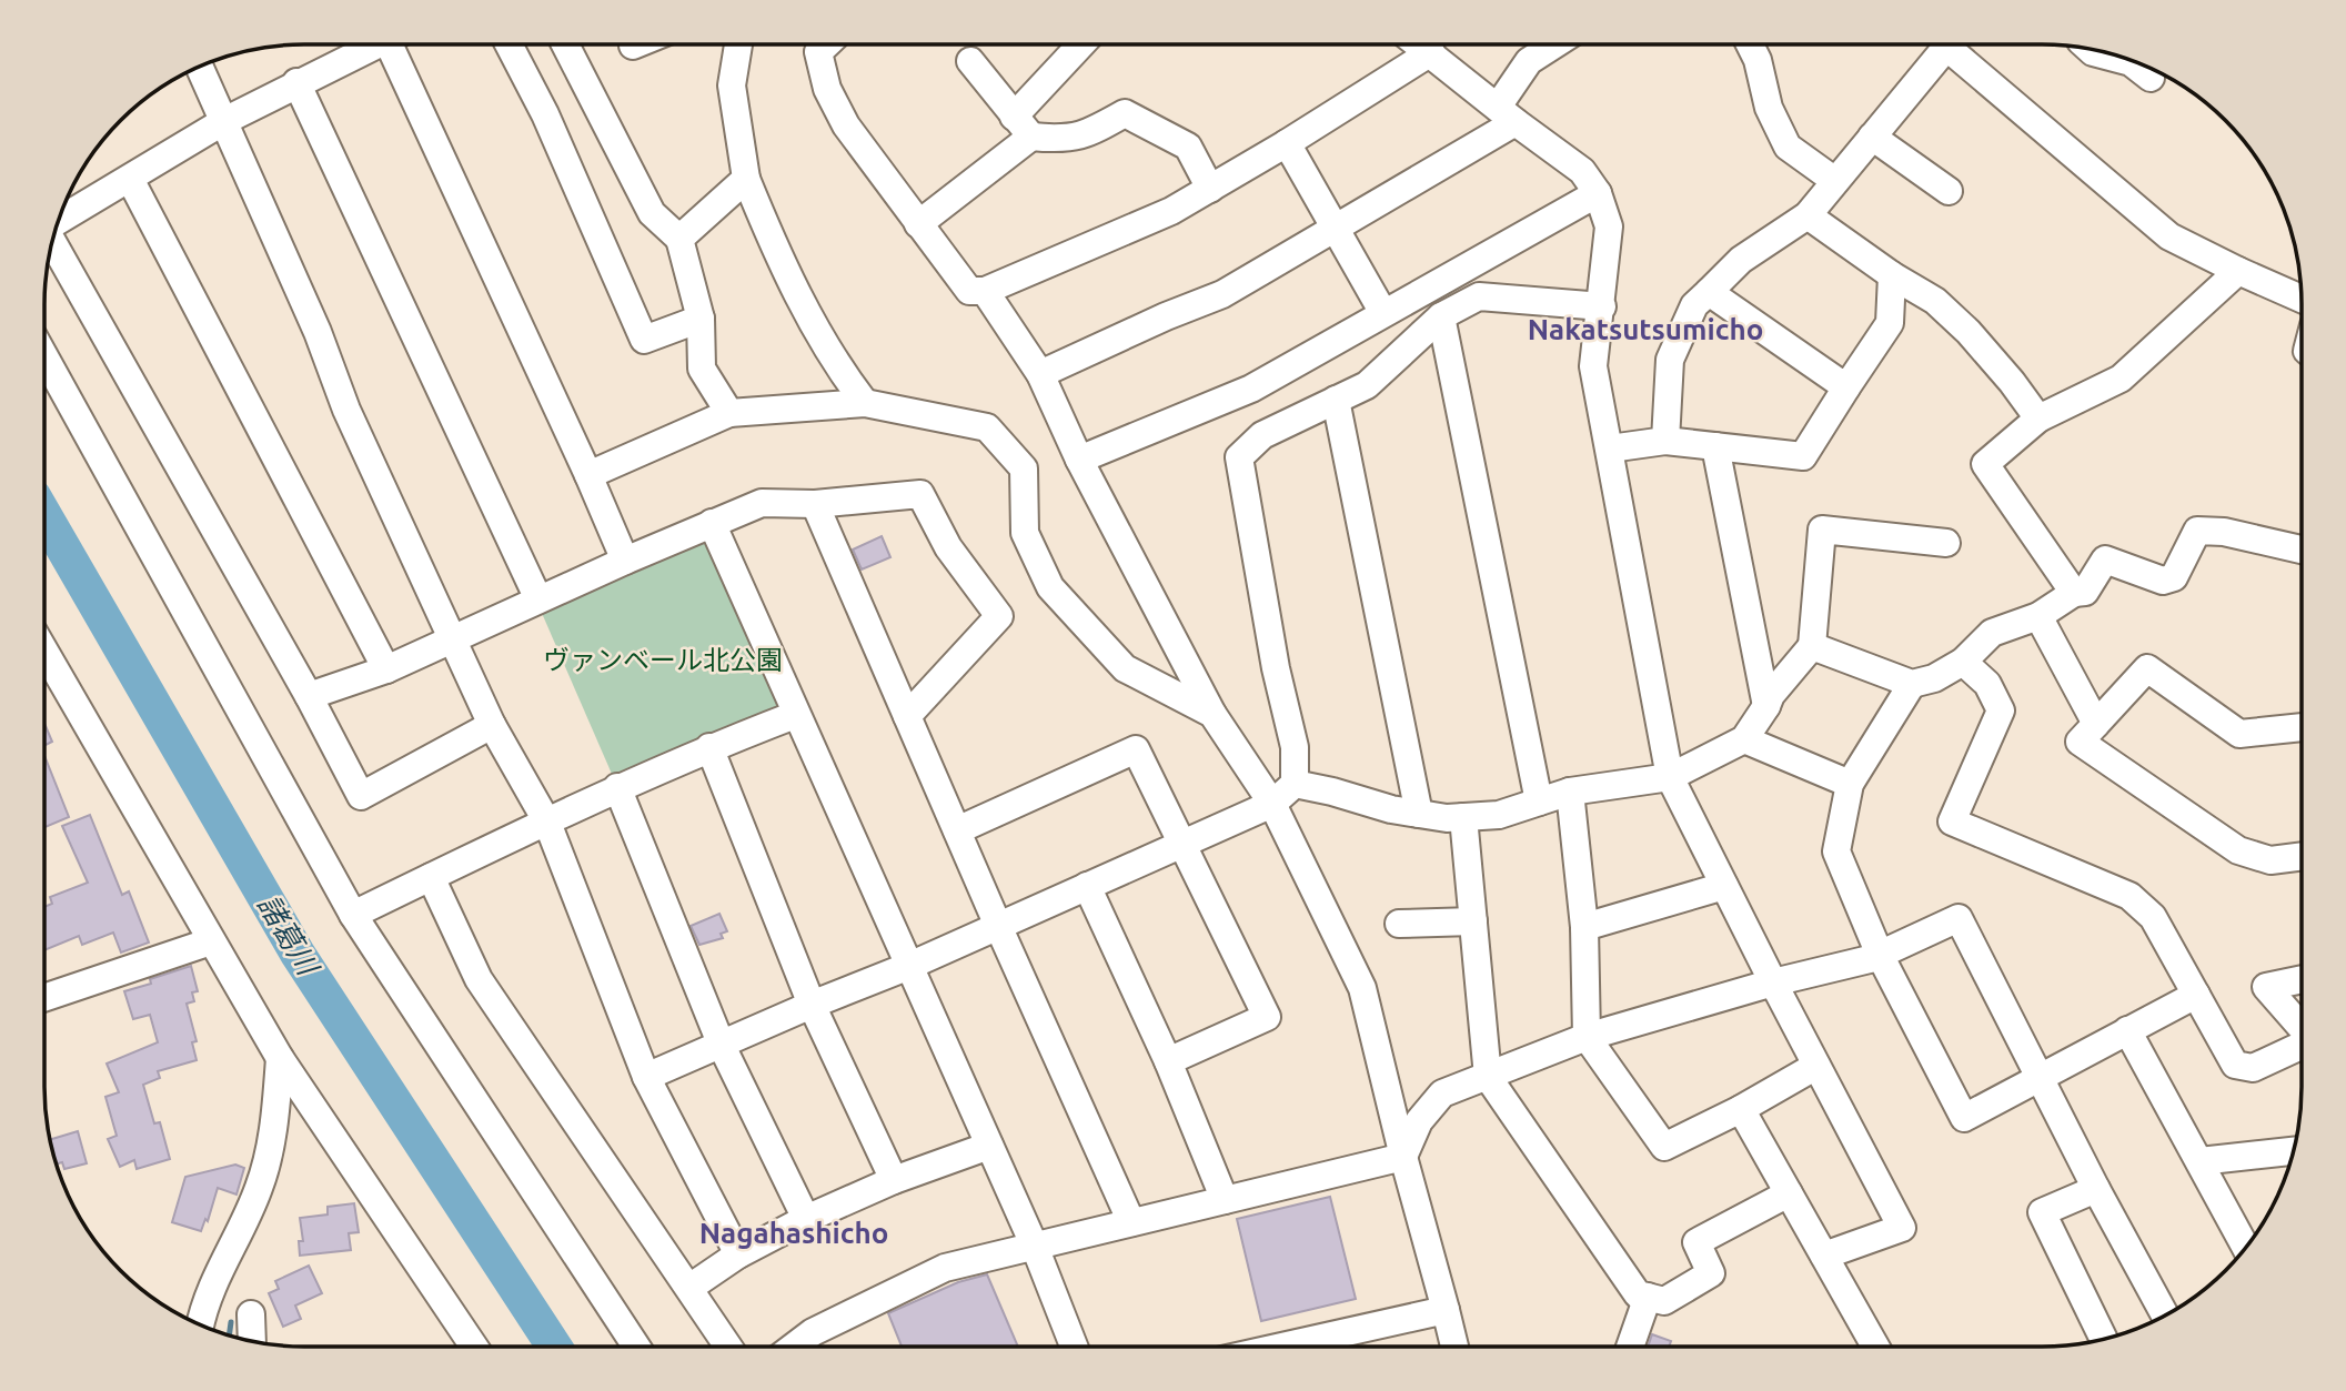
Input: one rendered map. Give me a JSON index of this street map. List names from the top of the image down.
{
  "districts": ["Nakatsutsumicho", "Nagahashicho"],
  "water": ["諸葛川"],
  "parks": ["ヴァンベール北公園"]
}
